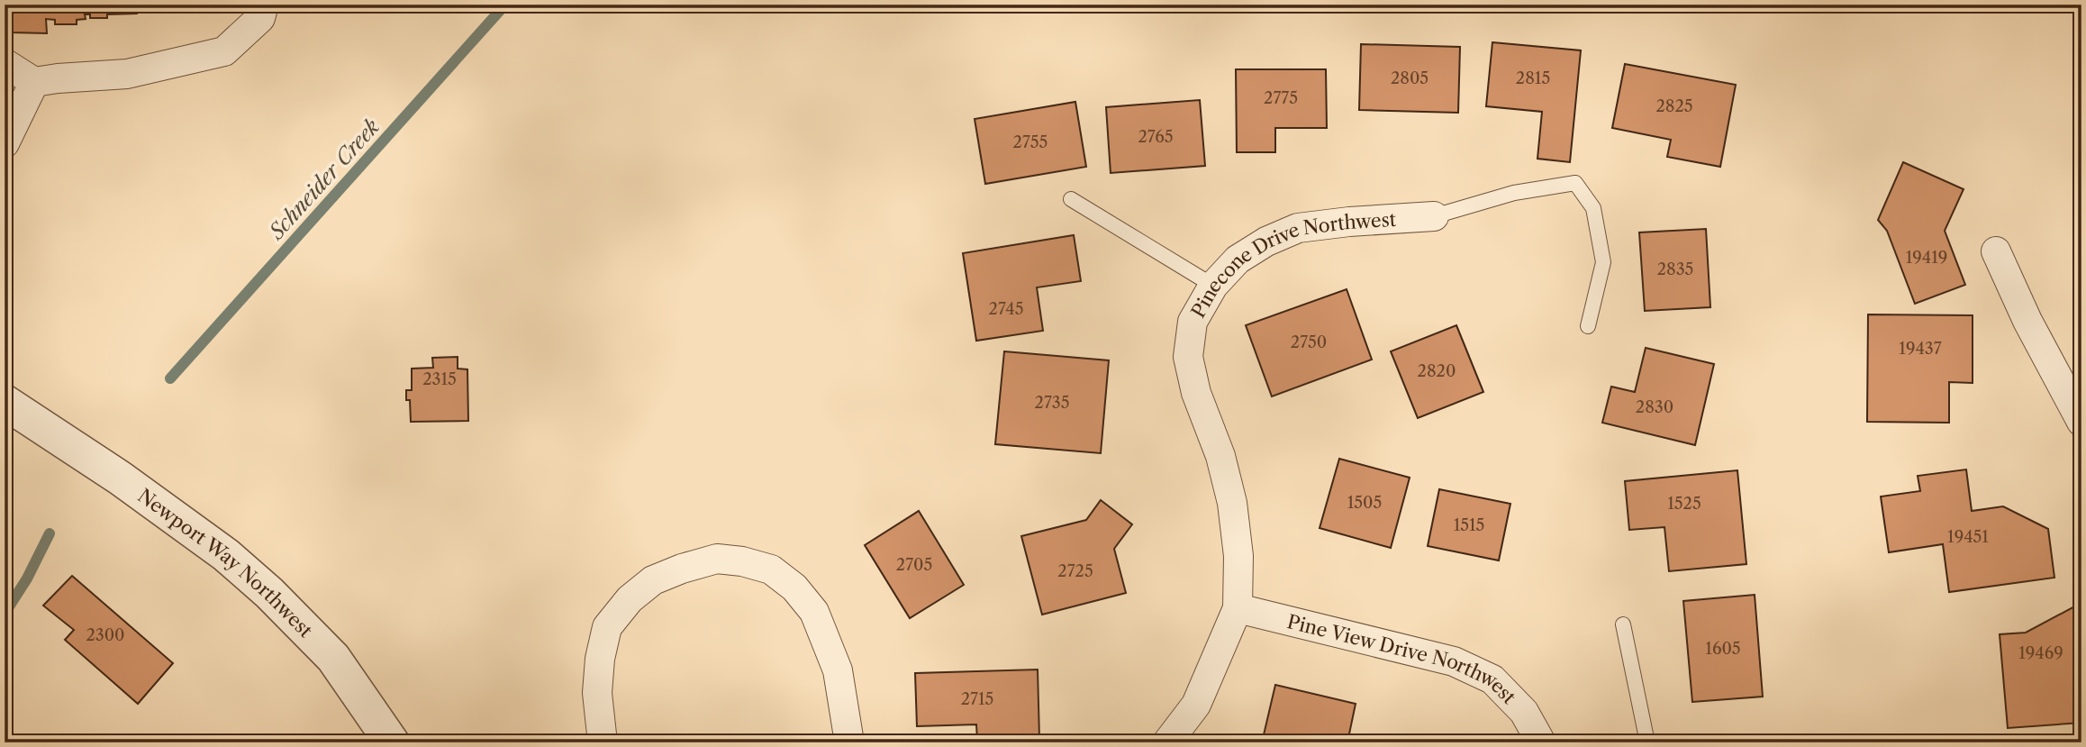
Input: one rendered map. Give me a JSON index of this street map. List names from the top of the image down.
{
  "streets": {
    "street": ["Pinecone Drive Northwest", "Newport Way Northwest", "Pine View Drive Northwest"]
  },
  "crossings": [
    ["Pinecone Drive Northwest", "Pine View Drive Northwest"]
  ],
  "water": ["Schneider Creek"],
  "house_numbers": [
    "2805",
    "2815",
    "2775",
    "2825",
    "2765",
    "2755",
    "19419",
    "2835",
    "2745",
    "2750",
    "19437",
    "2820",
    "2315",
    "2735",
    "2830",
    "1505",
    "1525",
    "1515",
    "19451",
    "2705",
    "2725",
    "2300",
    "1605",
    "19469",
    "2715"
  ]
}
